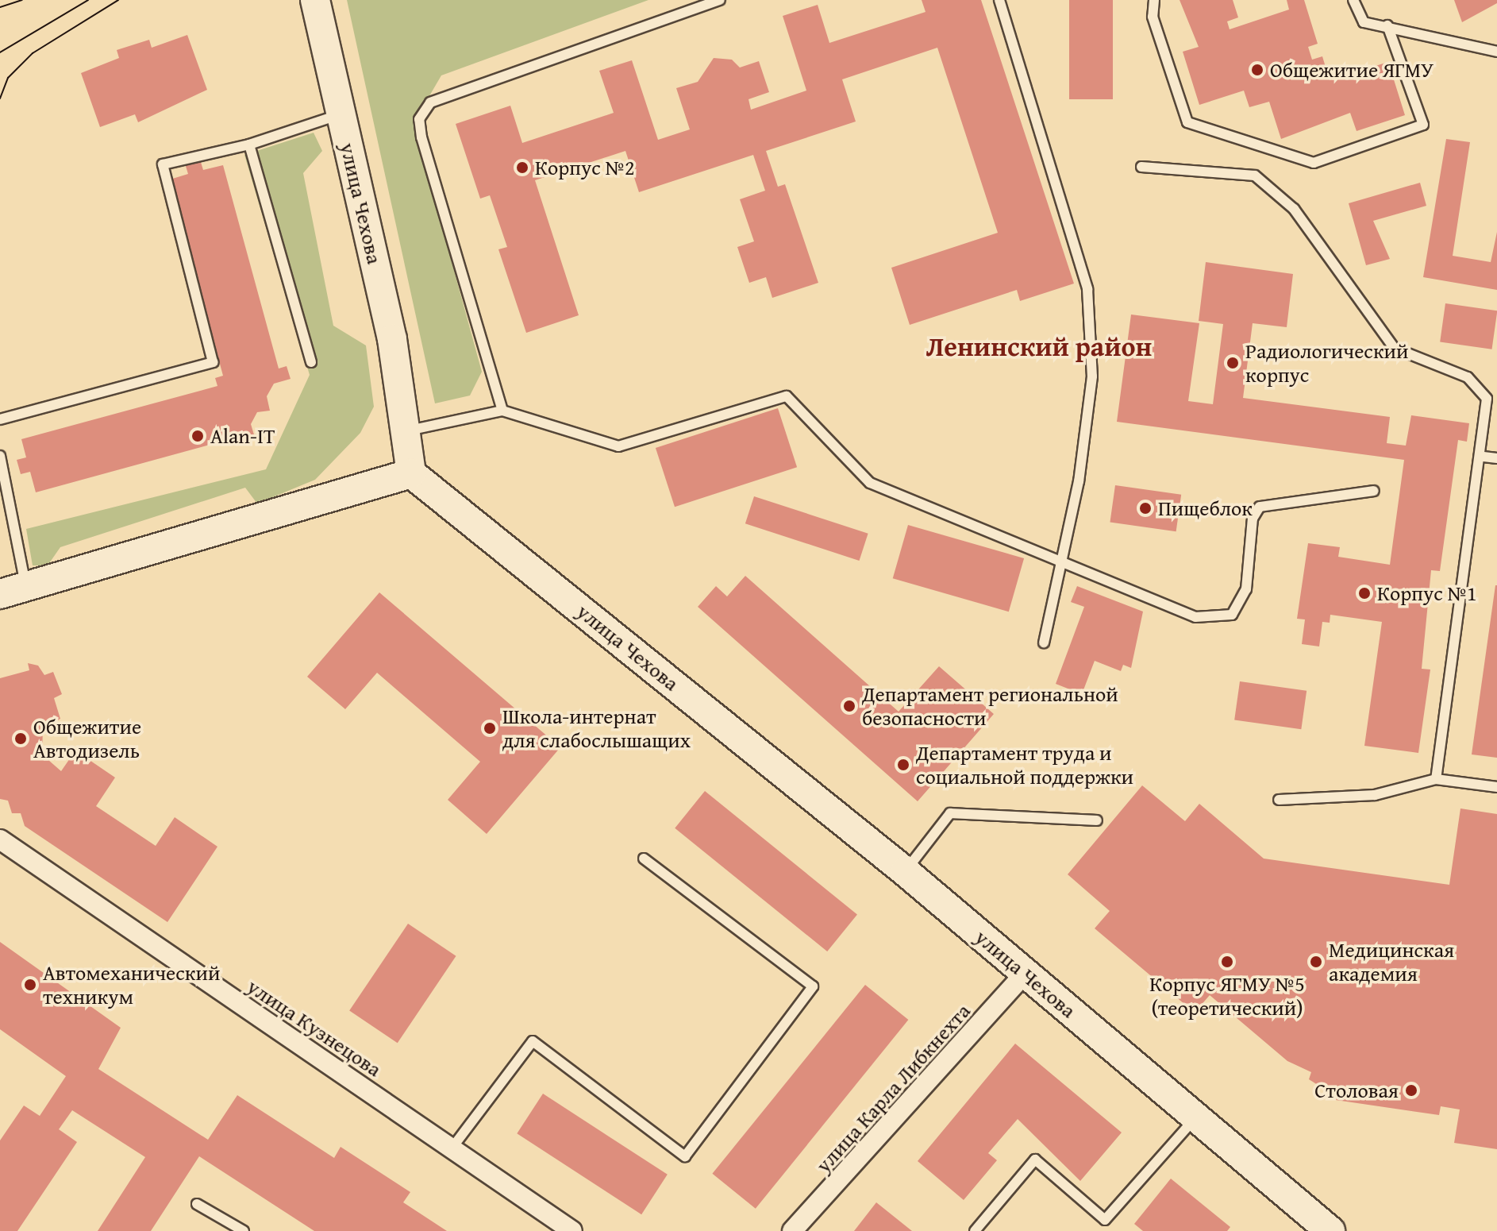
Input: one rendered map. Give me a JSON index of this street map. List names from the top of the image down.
{
  "streets": {
    "street": ["улица Чехова", "улица Кузнецова", "улица Карла Либкнехта"]
  },
  "crossings": [
    ["улица Чехова", "улица Карла Либкнехта"]
  ],
  "districts": ["Ленинский район"],
  "places": [
    "Общежитие ЯГМУ",
    "Корпус №2",
    "Радиологический корпус",
    "Alan-IT",
    "Пищеблок",
    "Корпус №1",
    "Департамент региональной безопасности",
    "Школа-интернат для слабослышащих",
    "Общежитие Автодизель",
    "Департамент труда и социальной поддержки",
    "Корпус ЯГМУ №5 (теоретический)",
    "Медицинская академия",
    "Автомеханический техникум",
    "Столовая"
  ]
}
